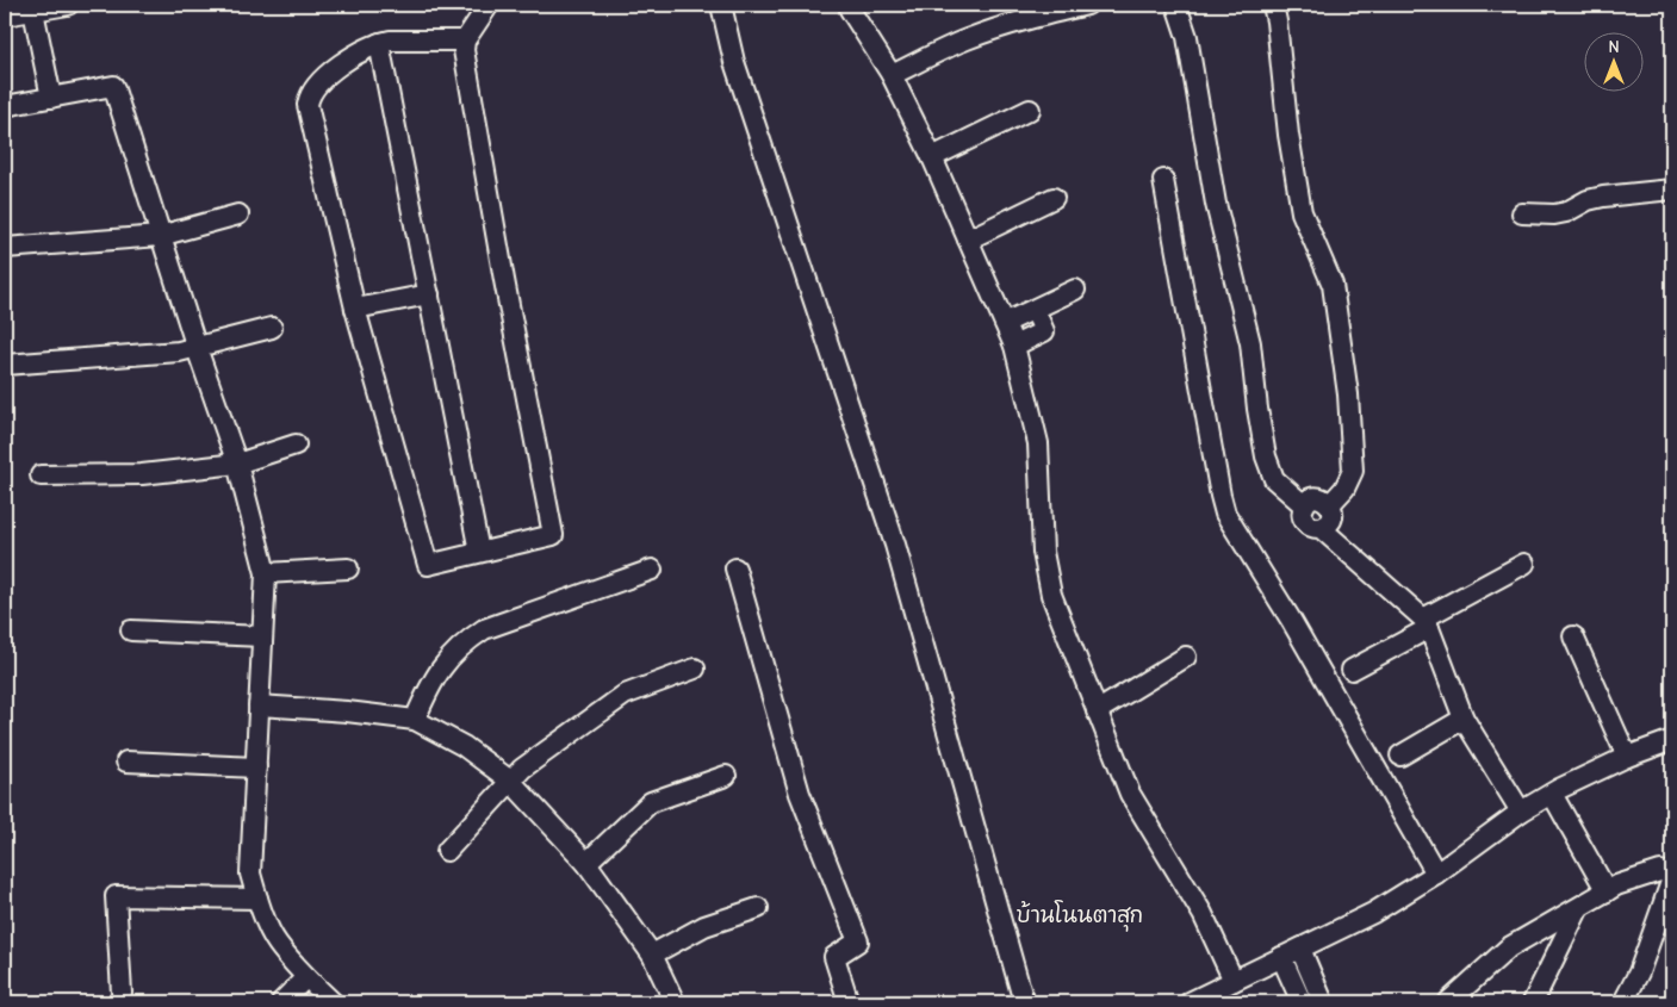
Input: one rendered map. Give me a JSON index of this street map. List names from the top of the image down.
{
  "districts": ["บ้านโนนตาสุก"],
  "north": "top"
}
